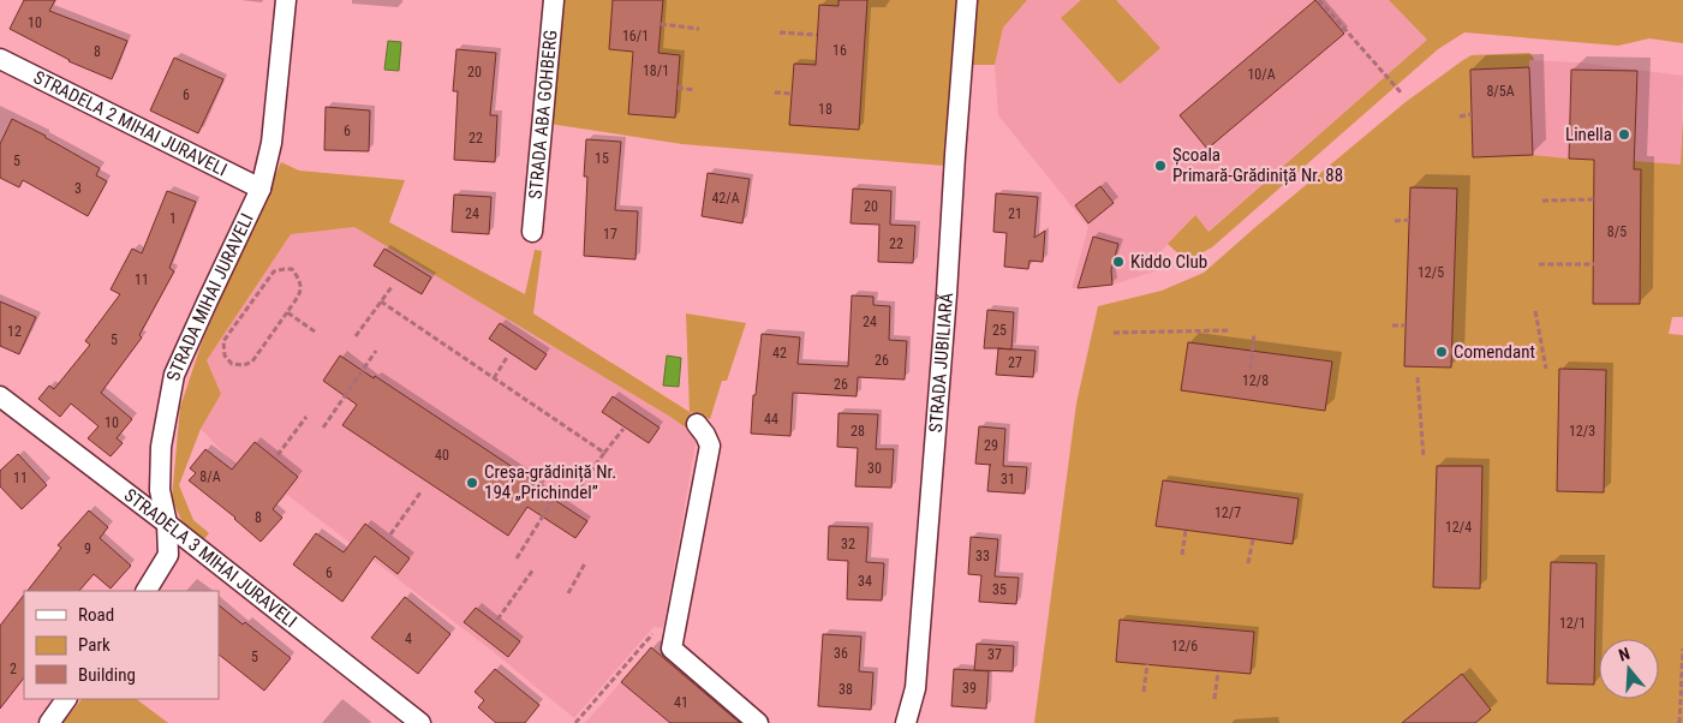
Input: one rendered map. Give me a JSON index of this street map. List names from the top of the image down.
{
  "streets": {
    "street": [
      "STRADA ABA GOHBERG",
      "STRADELA 2 MIHAI JURAVELI",
      "STRADA MIHAI JURAVELI",
      "STRADA JUBILIARĂ",
      "STRADELA 3 MIHAI JURAVELI"
    ]
  },
  "crossings": [
    ["STRADELA 2 MIHAI JURAVELI", "STRADA MIHAI JURAVELI"],
    ["STRADA MIHAI JURAVELI", "STRADELA 3 MIHAI JURAVELI"]
  ],
  "places": [
    "Linella",
    "Școala Primară-Grădiniță Nr. 88",
    "Kiddo Club",
    "Comendant",
    "Creșa-grădiniță Nr. 194 „Prichindel”"
  ],
  "house_numbers": [
    "10",
    "16/1",
    "16",
    "8",
    "18/1",
    "20",
    "10/A",
    "8/5A",
    "6",
    "18",
    "6",
    "22",
    "15",
    "5",
    "3",
    "42/A",
    "20",
    "24",
    "21",
    "1",
    "8/5",
    "17",
    "22",
    "12/5",
    "11",
    "24",
    "25",
    "12",
    "5",
    "42",
    "26",
    "27",
    "12/8",
    "26",
    "44",
    "10",
    "28",
    "12/3",
    "29",
    "40",
    "30",
    "8/A",
    "11",
    "31",
    "12/7",
    "8",
    "12/4",
    "32",
    "9",
    "33",
    "6",
    "34",
    "35",
    "12/1",
    "4",
    "12/6",
    "36",
    "37",
    "5",
    "2",
    "39",
    "38",
    "41"
  ],
  "legend": ["Road", "Park", "Building"],
  "north": "top"
}
